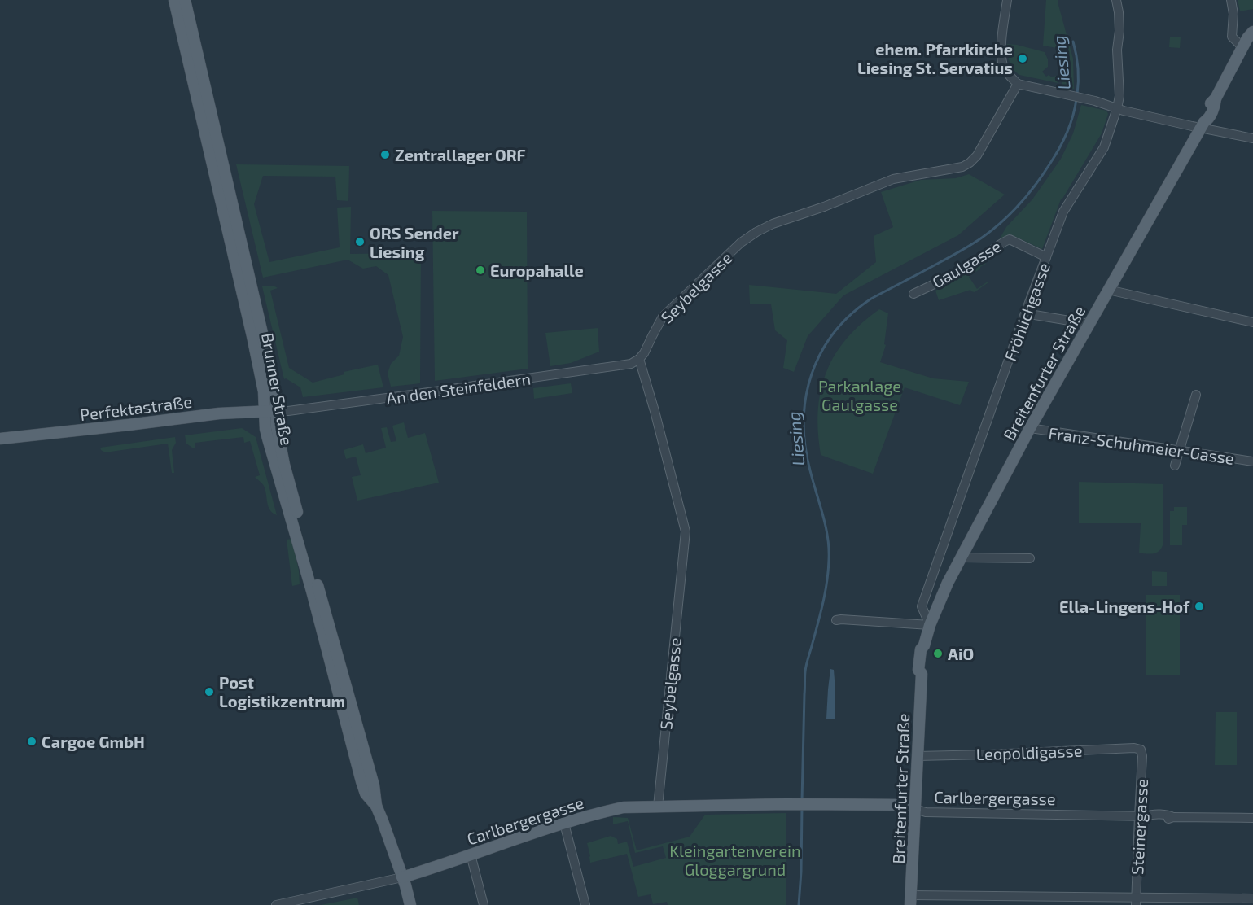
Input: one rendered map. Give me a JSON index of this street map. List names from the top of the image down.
{
  "streets": {
    "main road": [
      "Breitenfurter Straße",
      "Brunner Straße",
      "Perfektastraße",
      "Carlbergergasse"
    ],
    "street": [
      "Gaulgasse",
      "Seybelgasse",
      "Fröhlichgasse",
      "An den Steinfeldern",
      "Franz-Schuhmeier-Gasse",
      "Leopoldigasse",
      "Steinergasse"
    ]
  },
  "crossings": [
    ["Gaulgasse", "Fröhlichgasse"],
    ["Seybelgasse", "An den Steinfeldern"],
    ["Seybelgasse", "Carlbergergasse"],
    ["Fröhlichgasse", "Breitenfurter Straße"],
    ["Breitenfurter Straße", "Franz-Schuhmeier-Gasse"],
    ["Breitenfurter Straße", "Leopoldigasse"],
    ["Breitenfurter Straße", "Carlbergergasse"],
    ["An den Steinfeldern", "Brunner Straße"],
    ["An den Steinfeldern", "Perfektastraße"],
    ["Brunner Straße", "Perfektastraße"],
    ["Brunner Straße", "Carlbergergasse"],
    ["Leopoldigasse", "Steinergasse"],
    ["Carlbergergasse", "Steinergasse"]
  ],
  "water": ["Liesing"],
  "parks": ["Parkanlage Gaulgasse", "Kleingartenverein Gloggargrund"],
  "places": [
    "ehem. Pfarrkirche Liesing St. Servatius",
    "Zentrallager ORF",
    "ORS Sender Liesing",
    "Europahalle",
    "Ella-Lingens-Hof",
    "AiO",
    "Post Logistikzentrum",
    "Cargoe GmbH"
  ]
}
